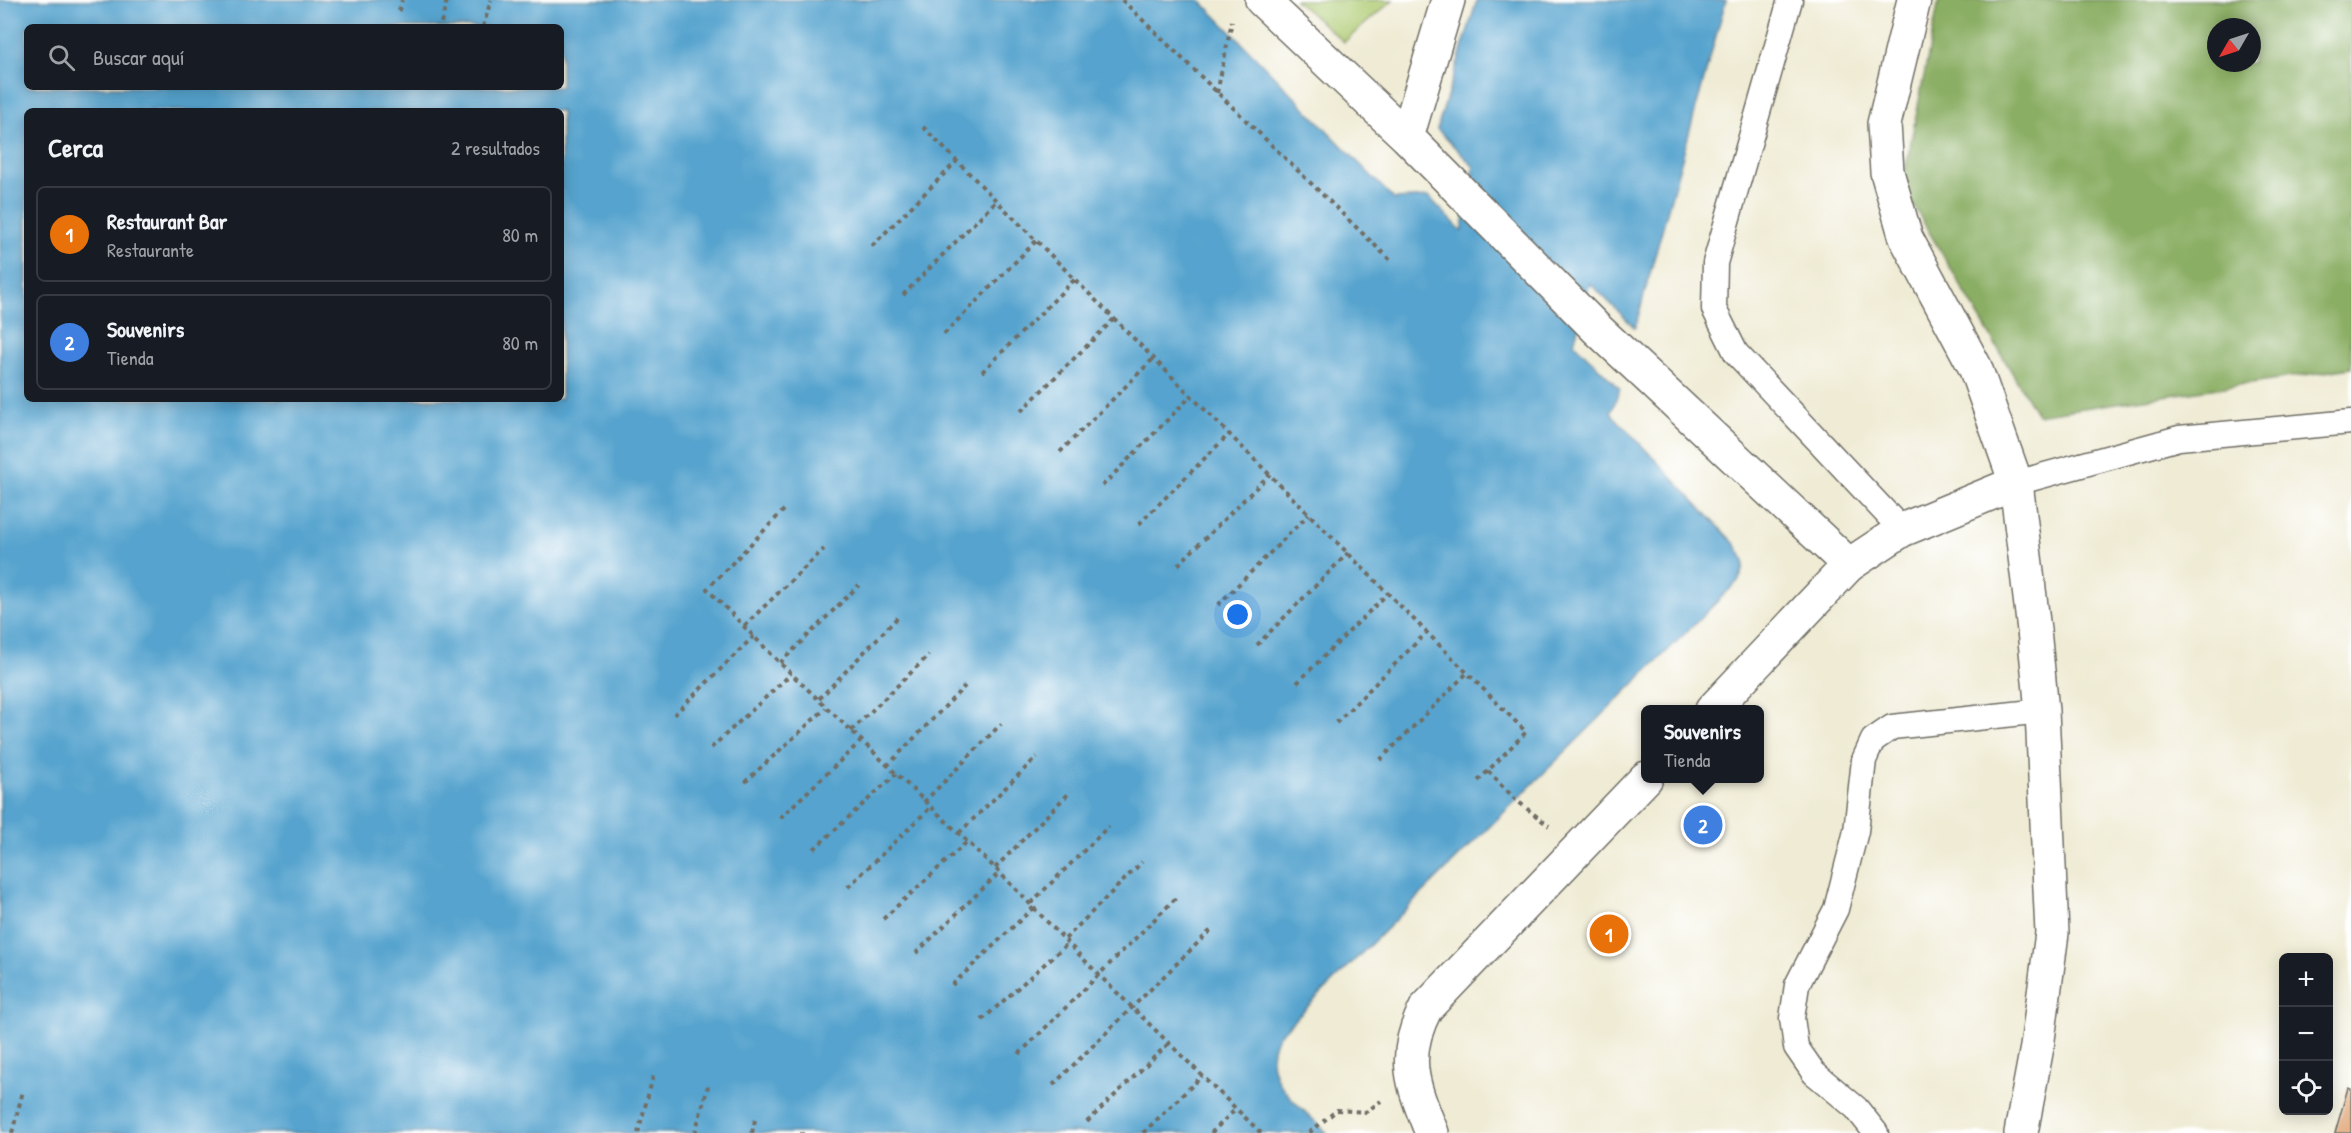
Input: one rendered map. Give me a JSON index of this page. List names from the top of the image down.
{
  "north": "bottom left",
  "page": {
    "search": "Buscar aquí",
    "heading": ["Cerca", "2 resultados"],
    "list": [
      {
        "mark": "1",
        "name": "Restaurant Bar",
        "note": "Restaurante",
        "value": "80 m"
      },
      {
        "mark": "2",
        "name": "Souvenirs",
        "note": "Tienda",
        "value": "80 m"
      }
    ],
    "popup": ["Souvenirs", "Tienda"],
    "pins": ["2", "1"],
    "map_buttons": ["+", "−"]
  }
}
